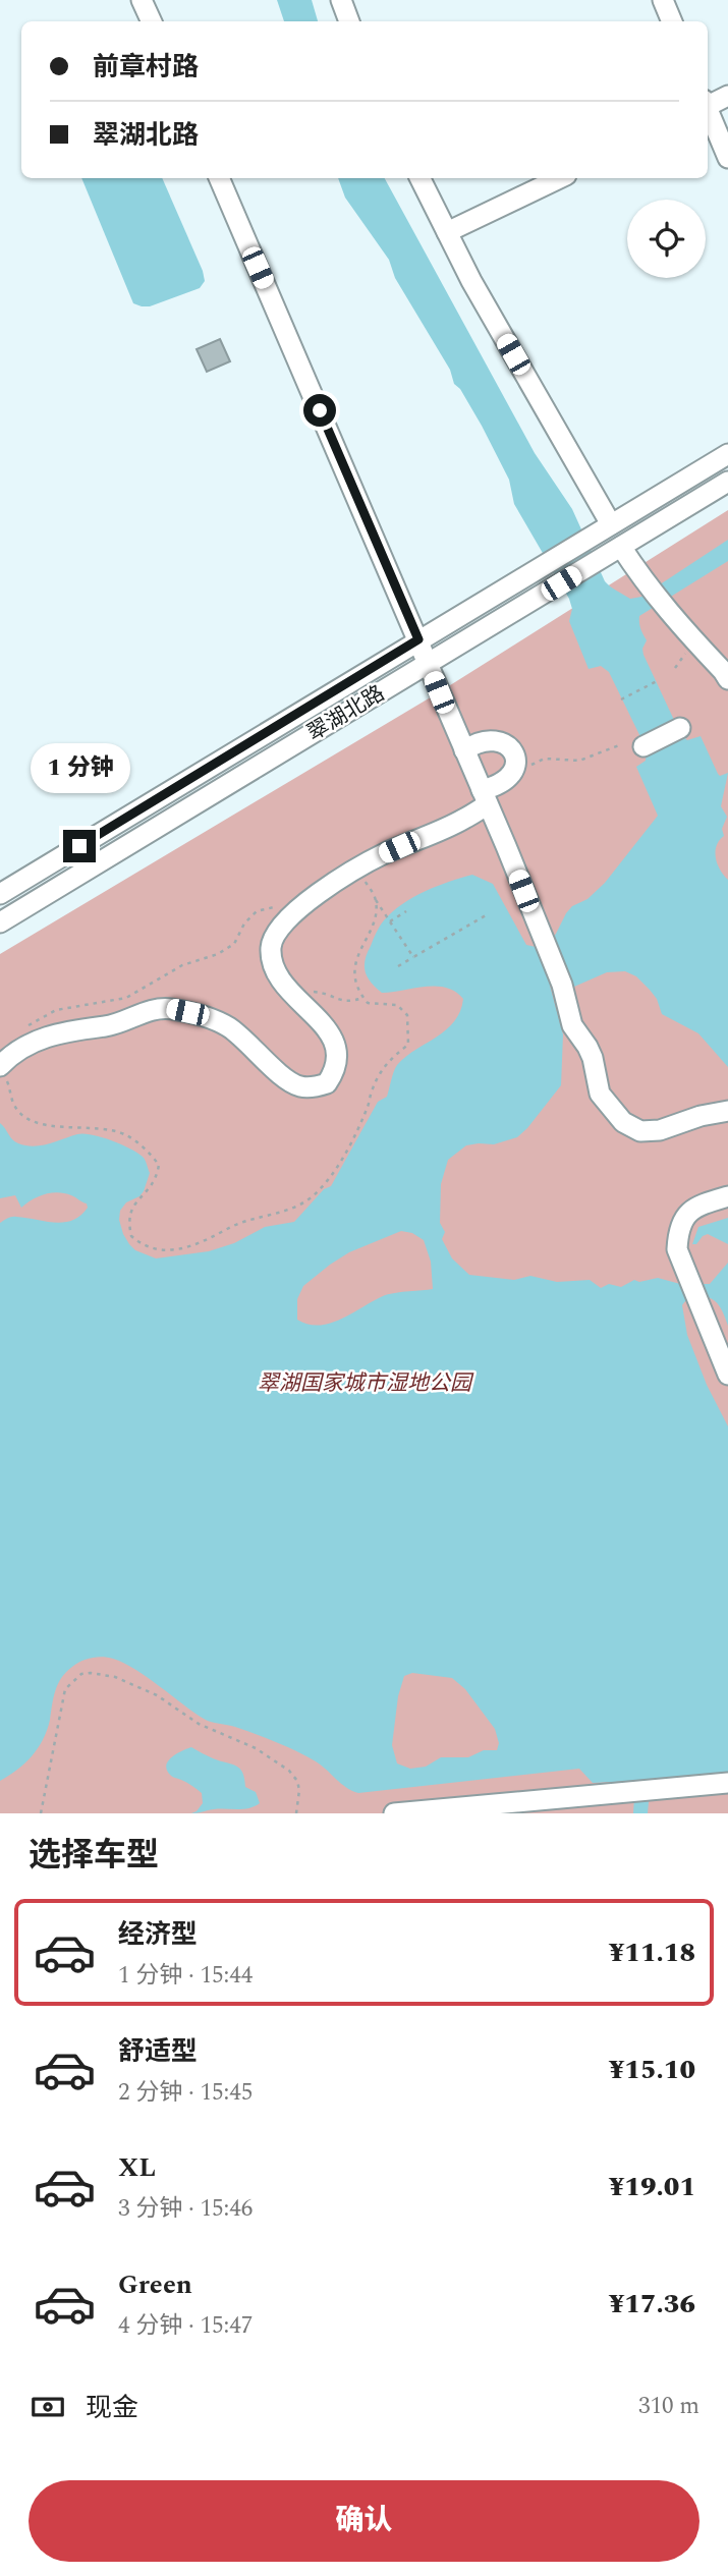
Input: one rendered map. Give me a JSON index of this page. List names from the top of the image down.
{
  "streets": {
    "street": ["翠湖北路"]
  },
  "parks": ["翠湖国家城市湿地公园"],
  "page": {
    "banner": ["前章村路", "翠湖北路"],
    "bubble": "1 分钟",
    "heading": "选择车型",
    "list": [
      {
        "name": "经济型",
        "note": "1 分钟 · 15:44",
        "value": "¥11.18"
      },
      {
        "name": "舒适型",
        "note": "2 分钟 · 15:45",
        "value": "¥15.10"
      },
      {
        "name": "XL",
        "note": "3 分钟 · 15:46",
        "value": "¥19.01"
      },
      {
        "name": "Green",
        "note": "4 分钟 · 15:47",
        "value": "¥17.36"
      }
    ],
    "pay": ["现金", "310 m"],
    "buttons": "确认"
  }
}
